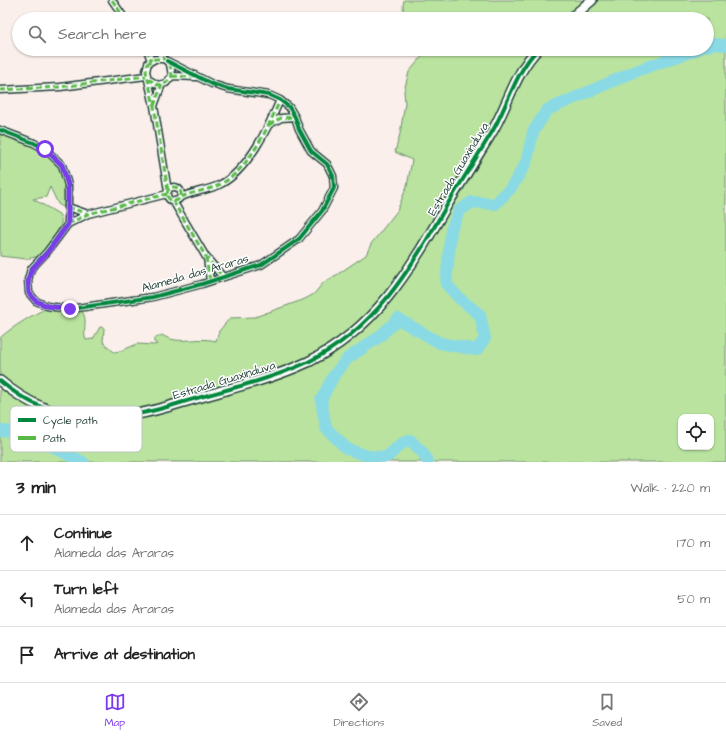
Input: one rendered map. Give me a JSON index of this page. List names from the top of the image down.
{
  "streets": {
    "street": ["Estrada Guaxinduva", "Alameda das Araras"]
  },
  "legend": ["Cycle path", "Path"],
  "page": {
    "search": "Search here",
    "heading": ["3 min", "Walk · 220 m"],
    "list": [
      ["Continue", "Alameda das Araras", "170 m"],
      ["Turn left", "Alameda das Araras", "50 m"],
      "Arrive at destination"
    ],
    "nav": ["Map", "Directions", "Saved"]
  }
}
